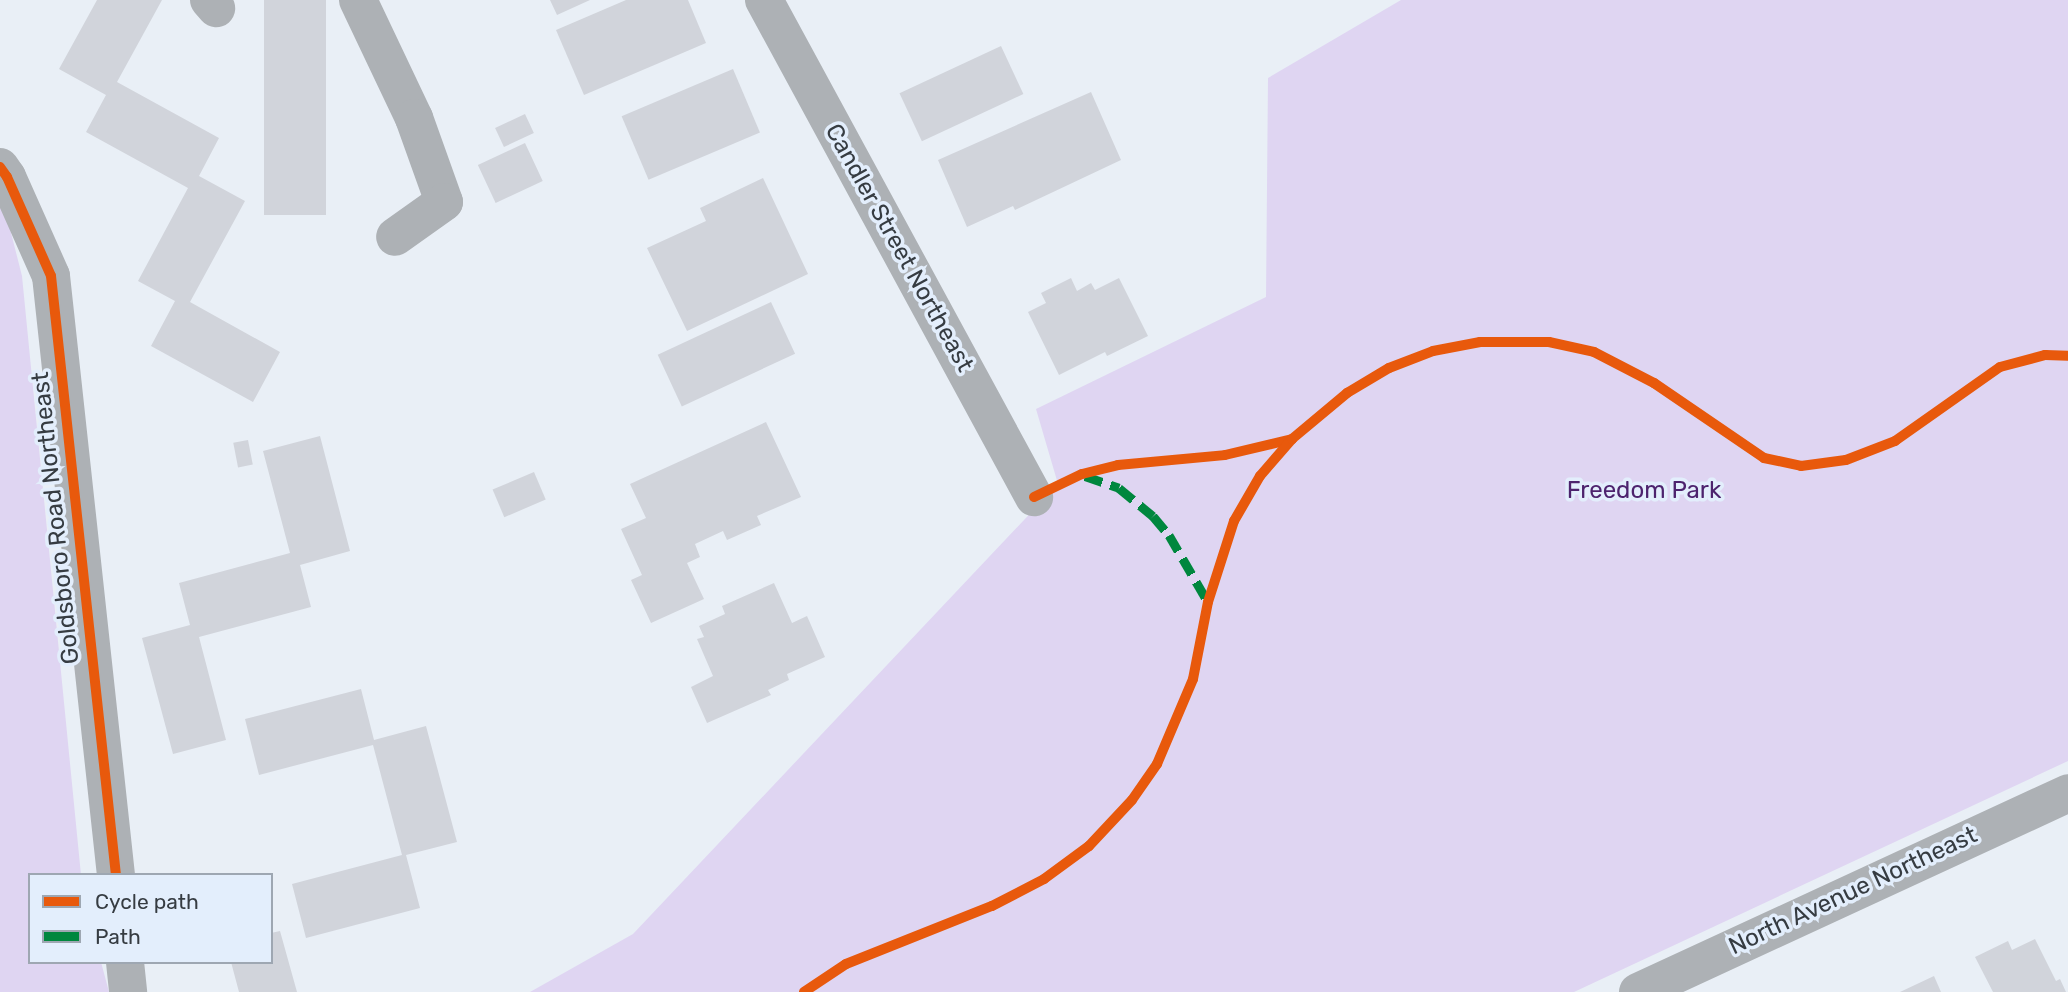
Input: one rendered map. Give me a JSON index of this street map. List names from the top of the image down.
{
  "streets": {
    "street": ["Candler Street Northeast", "Goldsboro Road Northeast", "North Avenue Northeast"]
  },
  "parks": ["Freedom Park"],
  "legend": ["Cycle path", "Path"]
}
